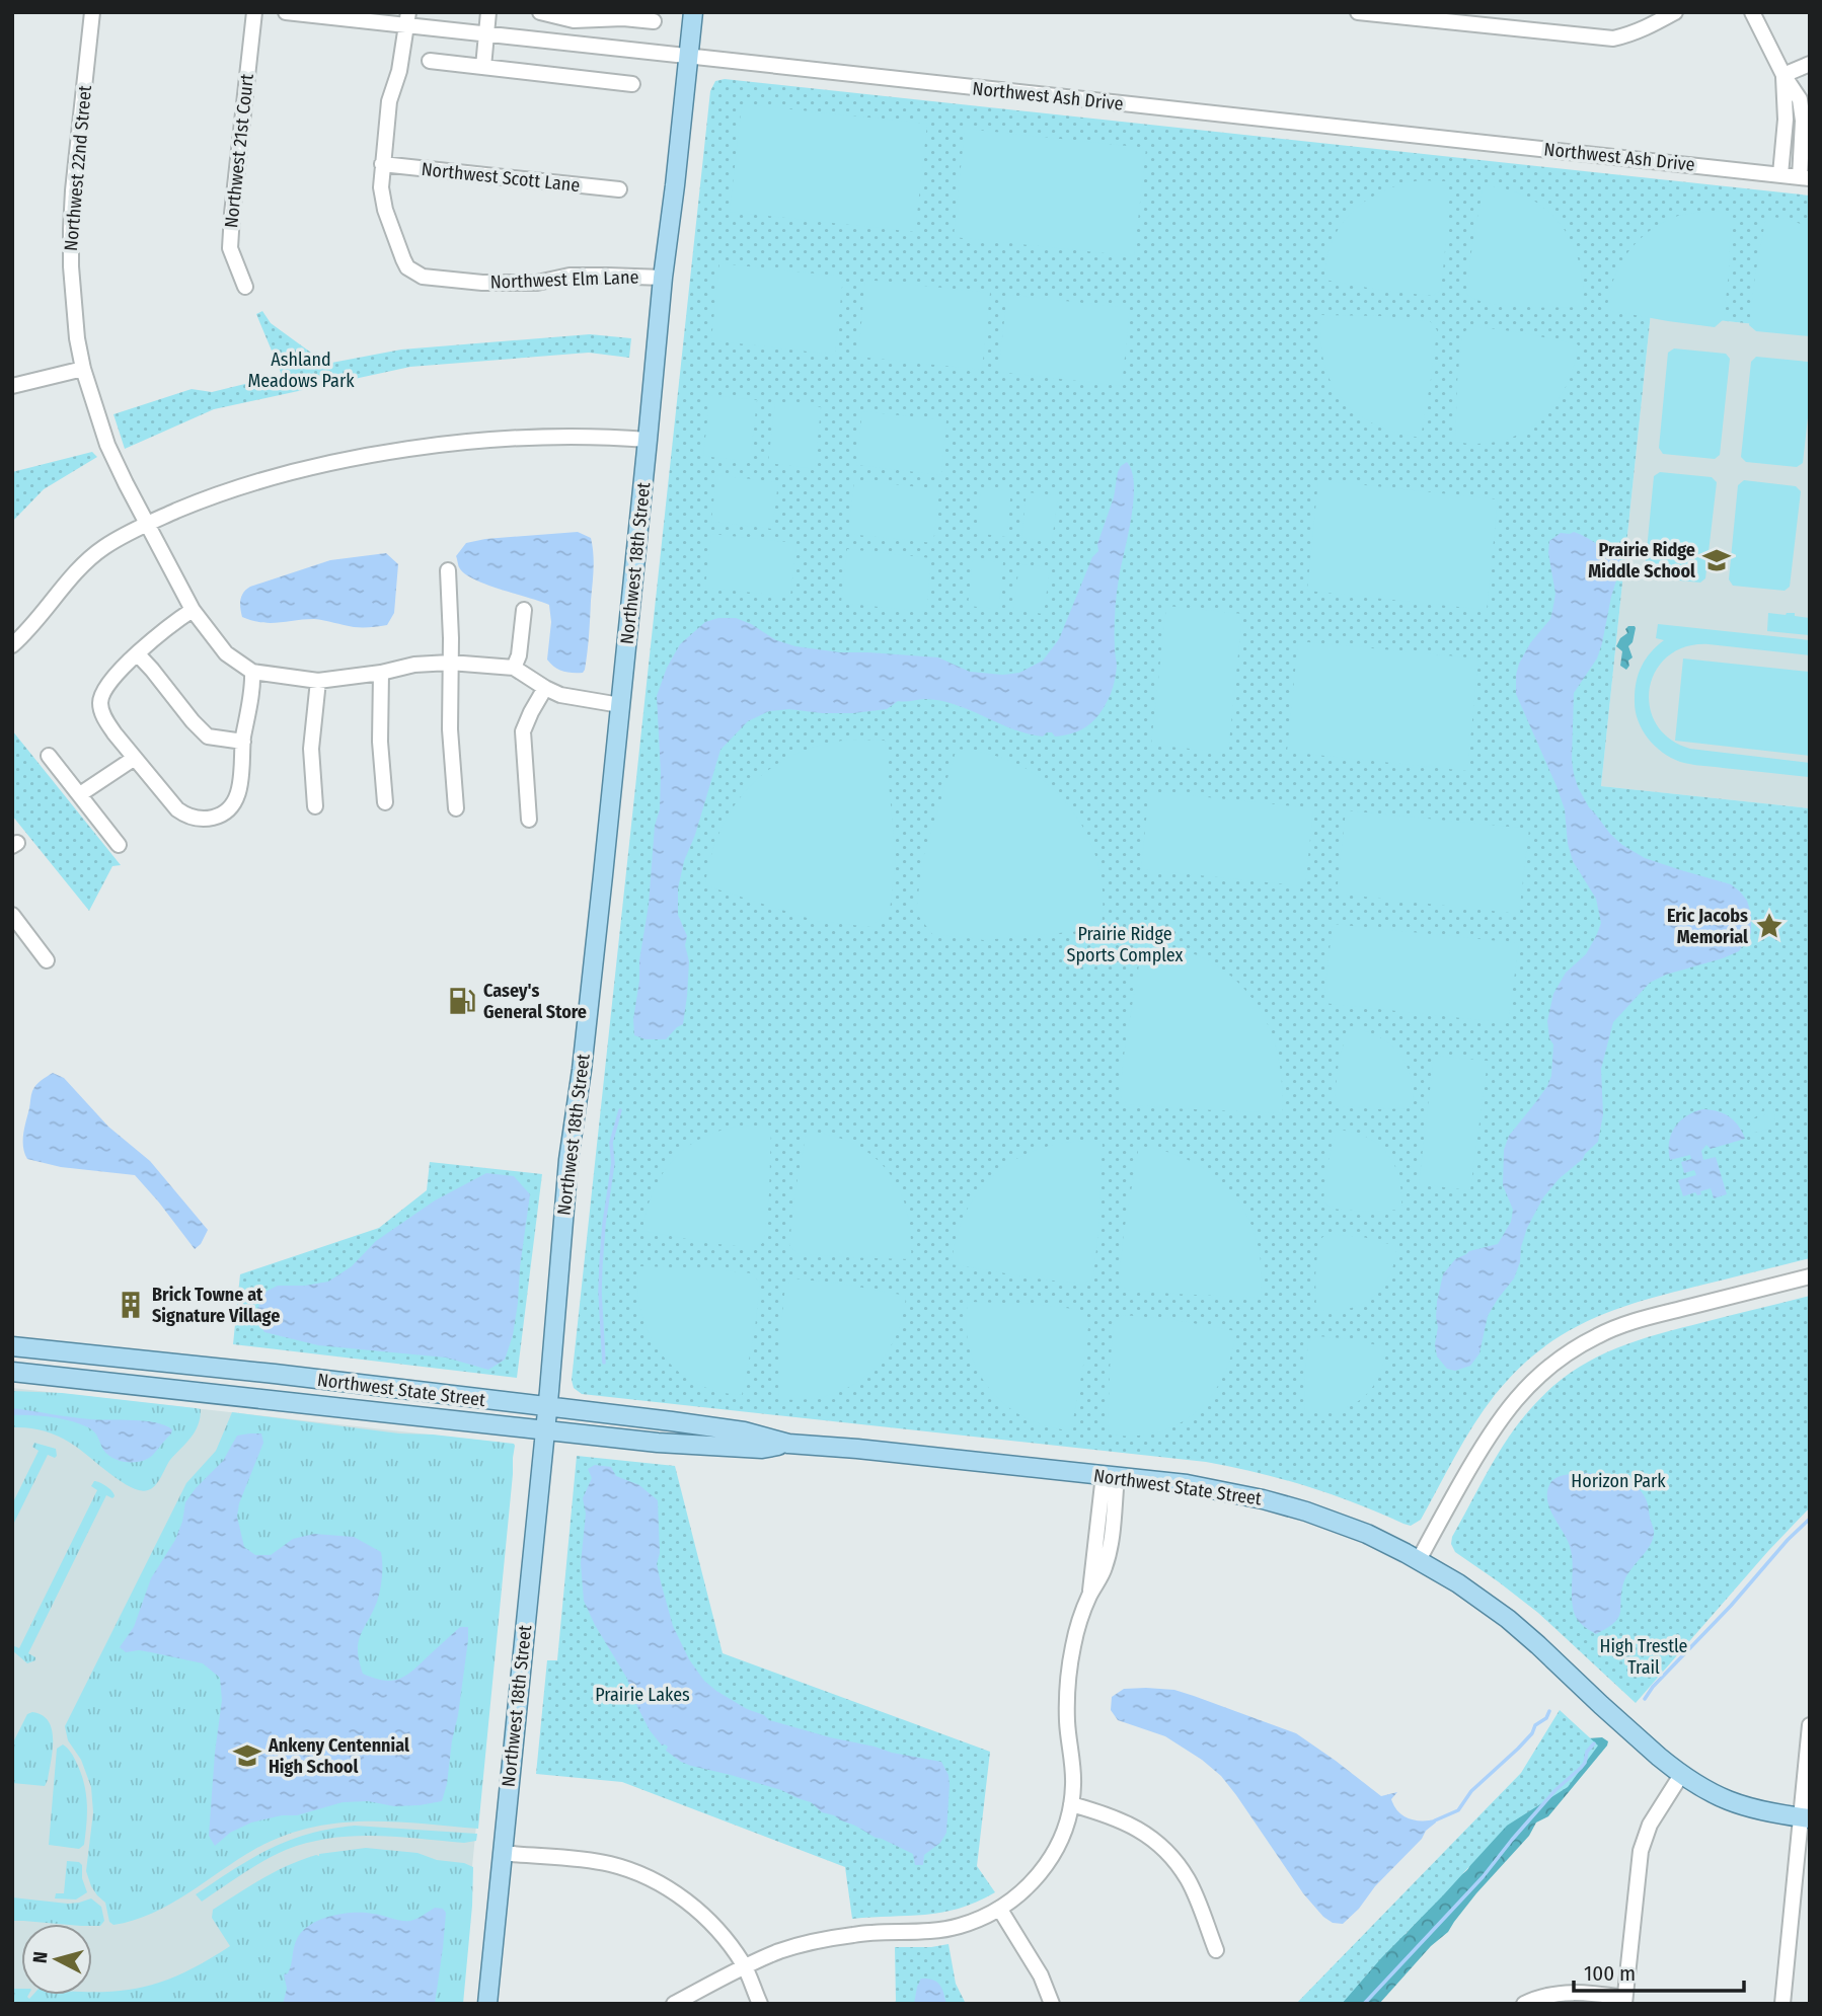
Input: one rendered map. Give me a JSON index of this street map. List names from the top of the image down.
{
  "streets": {
    "main road": ["Northwest 18th Street", "Northwest State Street"],
    "street": [
      "Northwest Ash Drive",
      "Northwest 21st Court",
      "Northwest 22nd Street",
      "Northwest Scott Lane",
      "Northwest Elm Lane"
    ]
  },
  "crossings": [
    ["Northwest Ash Drive", "Northwest Elm Lane"],
    ["Northwest Ash Drive", "Northwest 18th Street"],
    ["Northwest Scott Lane", "Northwest Elm Lane"],
    ["Northwest Elm Lane", "Northwest 18th Street"],
    ["Northwest 18th Street", "Northwest State Street"]
  ],
  "parks": [
    "Ashland Meadows Park",
    "Prairie Ridge Sports Complex",
    "Horizon Park",
    "High Trestle Trail",
    "Prairie Lakes"
  ],
  "places": {
    "school or university": ["Prairie Ridge Middle School", "Ankeny Centennial High School"],
    "place": ["Eric Jacobs Memorial"],
    "fuel station": ["Casey's General Store"],
    "building": ["Brick Towne at Signature Village"]
  },
  "scale_bar": "100 m",
  "north": "left"
}
